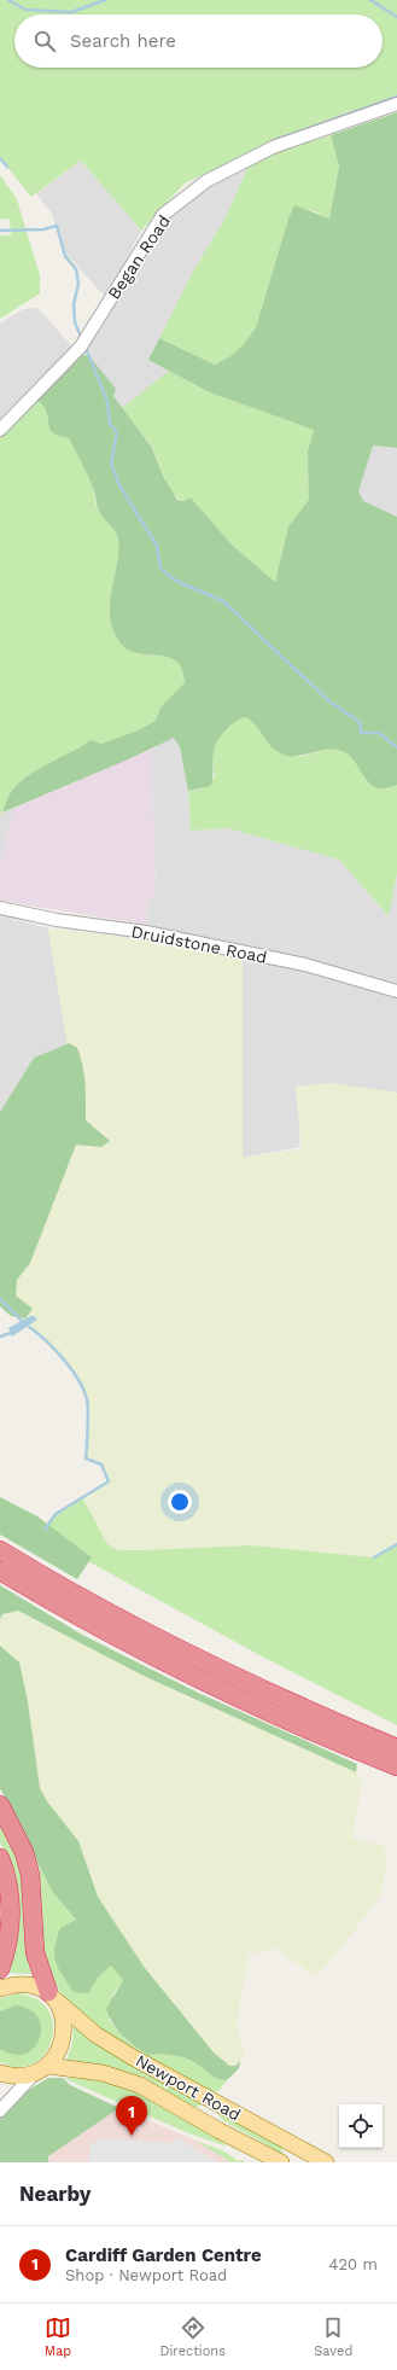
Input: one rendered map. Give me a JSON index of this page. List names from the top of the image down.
{
  "streets": {
    "main road": ["Newport Road"],
    "street": ["Began Road", "Druidstone Road"]
  },
  "page": {
    "search": "Search here",
    "pins": "1",
    "heading": "Nearby",
    "list": [
      {
        "mark": "1",
        "name": "Cardiff Garden Centre",
        "note": "Shop · Newport Road",
        "value": "420 m"
      }
    ],
    "nav": ["Map", "Directions", "Saved"]
  }
}
